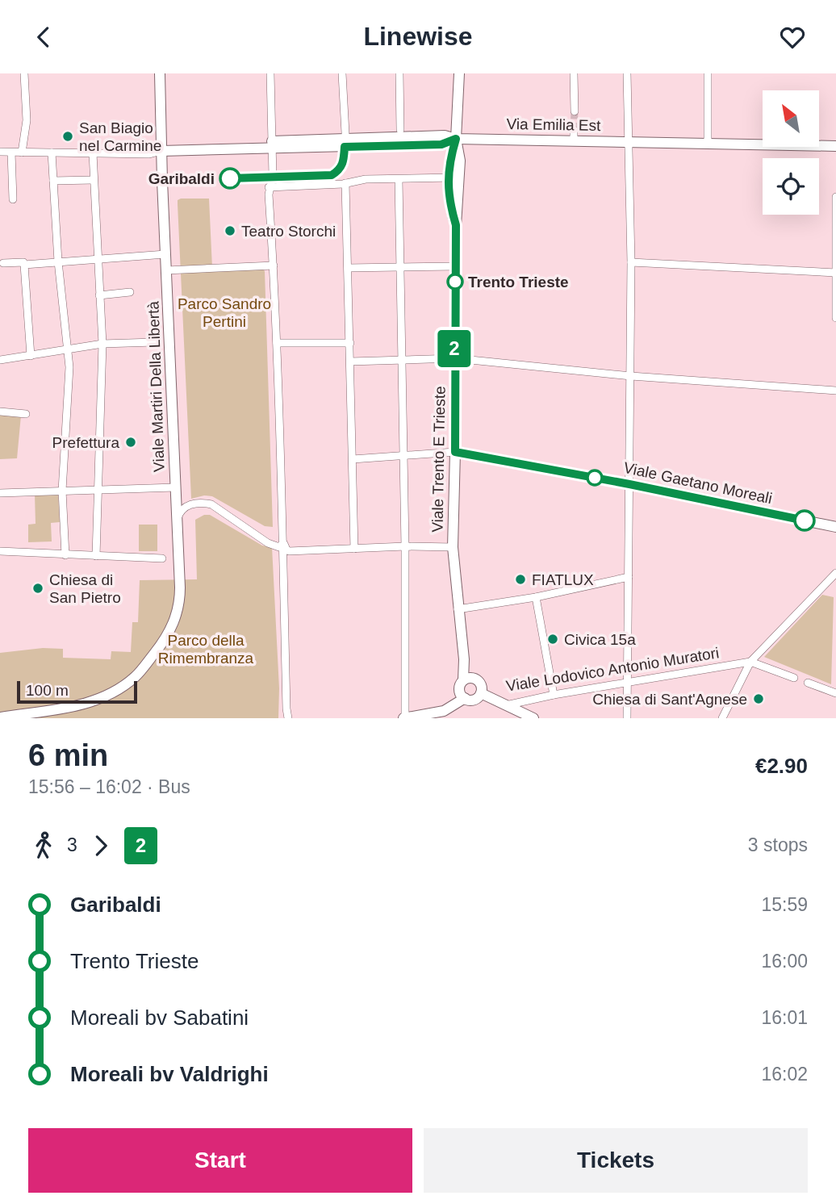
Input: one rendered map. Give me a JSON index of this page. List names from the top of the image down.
{
  "streets": {
    "street": [
      "Via Emilia Est",
      "Viale Martiri Della Libertà",
      "Viale Trento E Trieste",
      "Viale Gaetano Moreali",
      "Viale Lodovico Antonio Muratori"
    ]
  },
  "crossings": [
    ["Via Emilia Est", "Viale Martiri Della Libertà"],
    ["Via Emilia Est", "Viale Trento E Trieste"],
    ["Viale Trento E Trieste", "Viale Gaetano Moreali"],
    ["Viale Trento E Trieste", "Viale Lodovico Antonio Muratori"]
  ],
  "parks": ["Parco Sandro Pertini", "Parco della Rimembranza"],
  "places": [
    "San Biagio nel Carmine",
    "Garibaldi",
    "Teatro Storchi",
    "Trento Trieste",
    "Prefettura",
    "FIATLUX",
    "Chiesa di San Pietro",
    "Civica 15a",
    "Chiesa di Sant'Agnese"
  ],
  "lines": ["bus line 2"],
  "scale_bar": "100 m",
  "north": "top left",
  "page": {
    "header": "Linewise",
    "on_map": "2",
    "scale": "100 m",
    "heading": ["6 min", "15:56 – 16:02 · Bus", "€2.90"],
    "legs": ["3", "2", "3 stops"],
    "list": [
      {
        "name": "Garibaldi",
        "value": "15:59"
      },
      {
        "name": "Trento Trieste",
        "value": "16:00"
      },
      {
        "name": "Moreali bv Sabatini",
        "value": "16:01"
      },
      {
        "name": "Moreali bv Valdrighi",
        "value": "16:02"
      }
    ],
    "buttons": ["Start", "Tickets"]
  }
}
